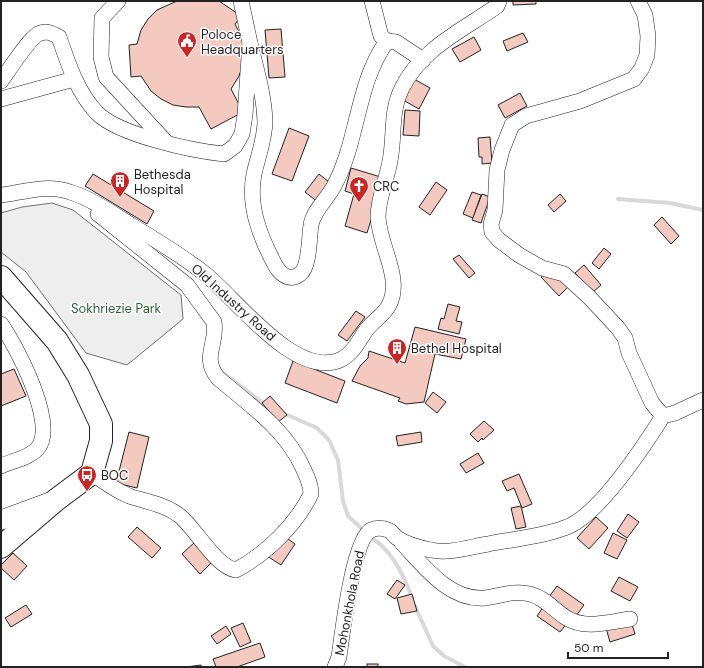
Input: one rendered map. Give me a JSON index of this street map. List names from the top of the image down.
{
  "streets": {
    "street": ["Old Industry Road", "Mohonkhola Road"]
  },
  "parks": ["Sokhriezie Park"],
  "places": {
    "public building": ["Poloce Headquarters"],
    "building": ["Bethesda Hospital", "Bethel Hospital"],
    "church": ["CRC"],
    "bus stop": ["BOC"]
  },
  "scale_bar": "50 m"
}
